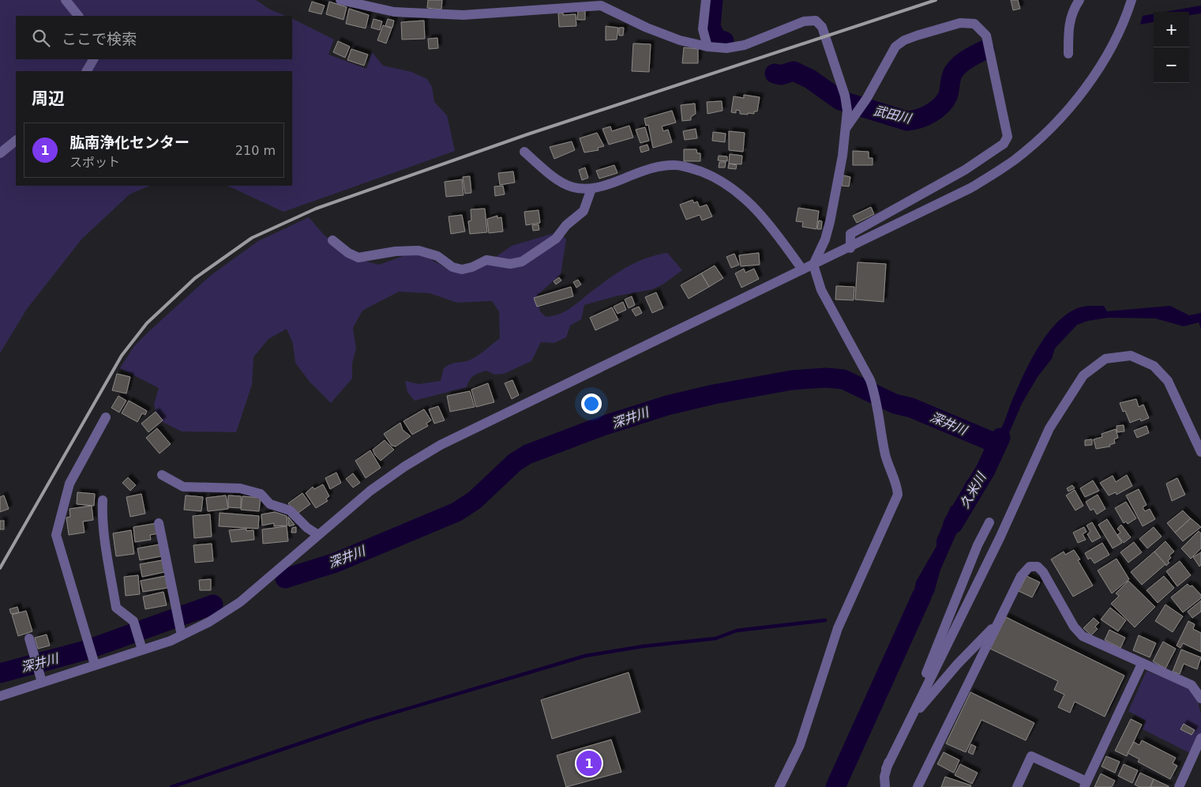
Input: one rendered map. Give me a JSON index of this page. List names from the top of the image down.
{
  "water": ["武田川", "深井川", "久米川"],
  "page": {
    "map_buttons": ["+", "−"],
    "search": "ここで検索",
    "heading": "周辺",
    "list": [
      {
        "mark": "1",
        "name": "肱南浄化センター",
        "note": "スポット",
        "value": "210 m"
      }
    ],
    "pins": "1"
  }
}
